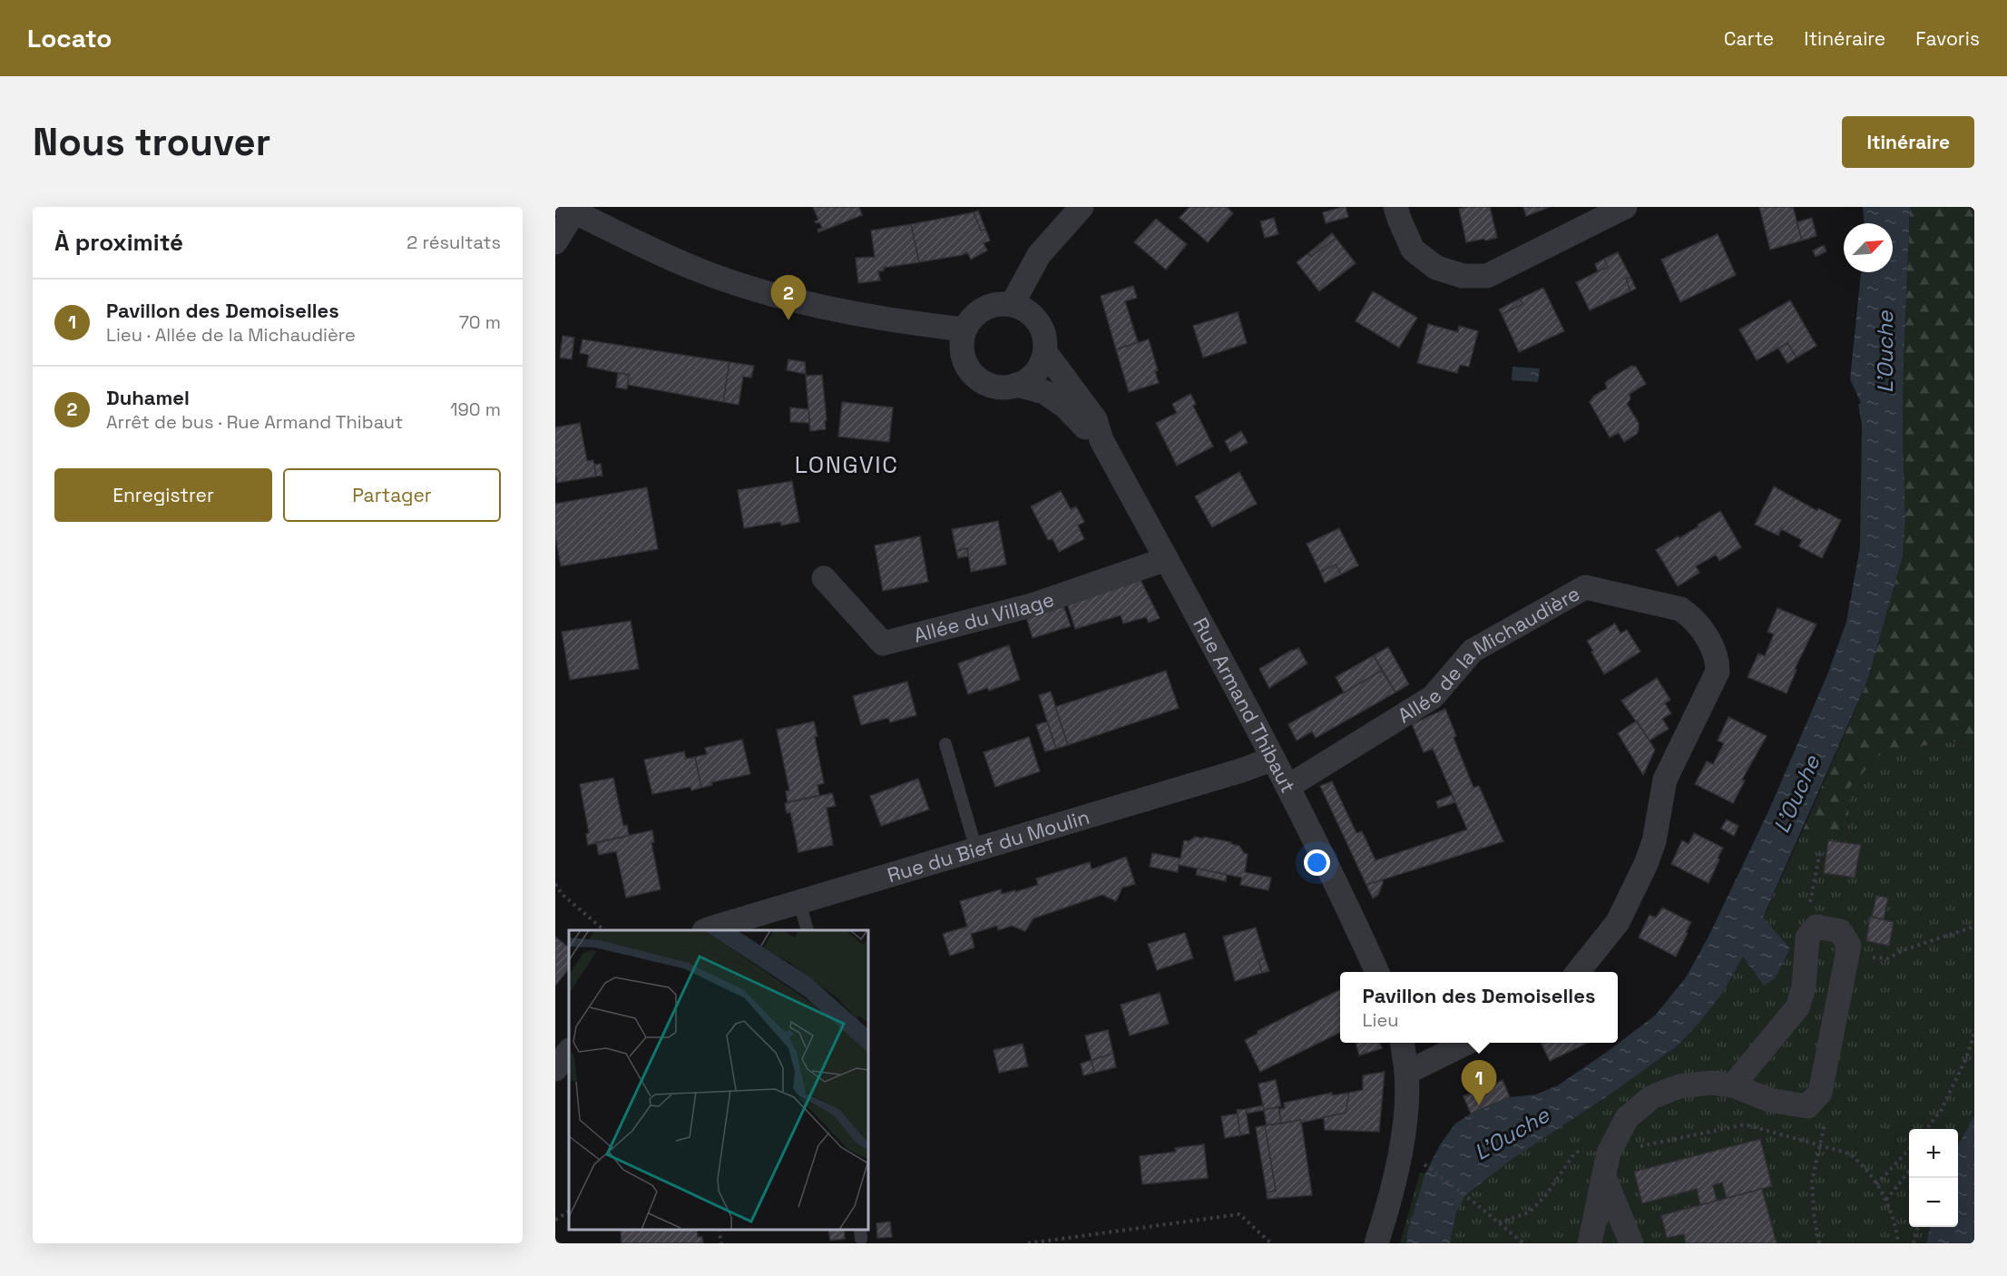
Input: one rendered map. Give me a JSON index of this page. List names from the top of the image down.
{
  "streets": {
    "street": [
      "Allée du Village",
      "Allée de la Michaudière",
      "Rue Armand Thibaut",
      "Rue du Bief du Moulin"
    ]
  },
  "crossings": [
    ["Allée du Village", "Rue Armand Thibaut"],
    ["Allée de la Michaudière", "Rue Armand Thibaut"],
    ["Rue Armand Thibaut", "Rue du Bief du Moulin"]
  ],
  "districts": ["LONGVIC"],
  "water": ["L'Ouche"],
  "north": "top right",
  "page": {
    "header": "Locato",
    "nav": ["Carte", "Itinéraire", "Favoris"],
    "buttons": [
      "Itinéraire",
      ["Enregistrer", "Partager"]
    ],
    "title": "Nous trouver",
    "heading": ["À proximité", "2 résultats"],
    "pins": ["2", "1"],
    "list": [
      {
        "mark": "1",
        "name": "Pavillon des Demoiselles",
        "note": "Lieu · Allée de la Michaudière",
        "value": "70 m"
      },
      {
        "mark": "2",
        "name": "Duhamel",
        "note": "Arrêt de bus · Rue Armand Thibaut",
        "value": "190 m"
      }
    ],
    "popup": ["Pavillon des Demoiselles", "Lieu"],
    "map_buttons": ["+", "−"]
  }
}
